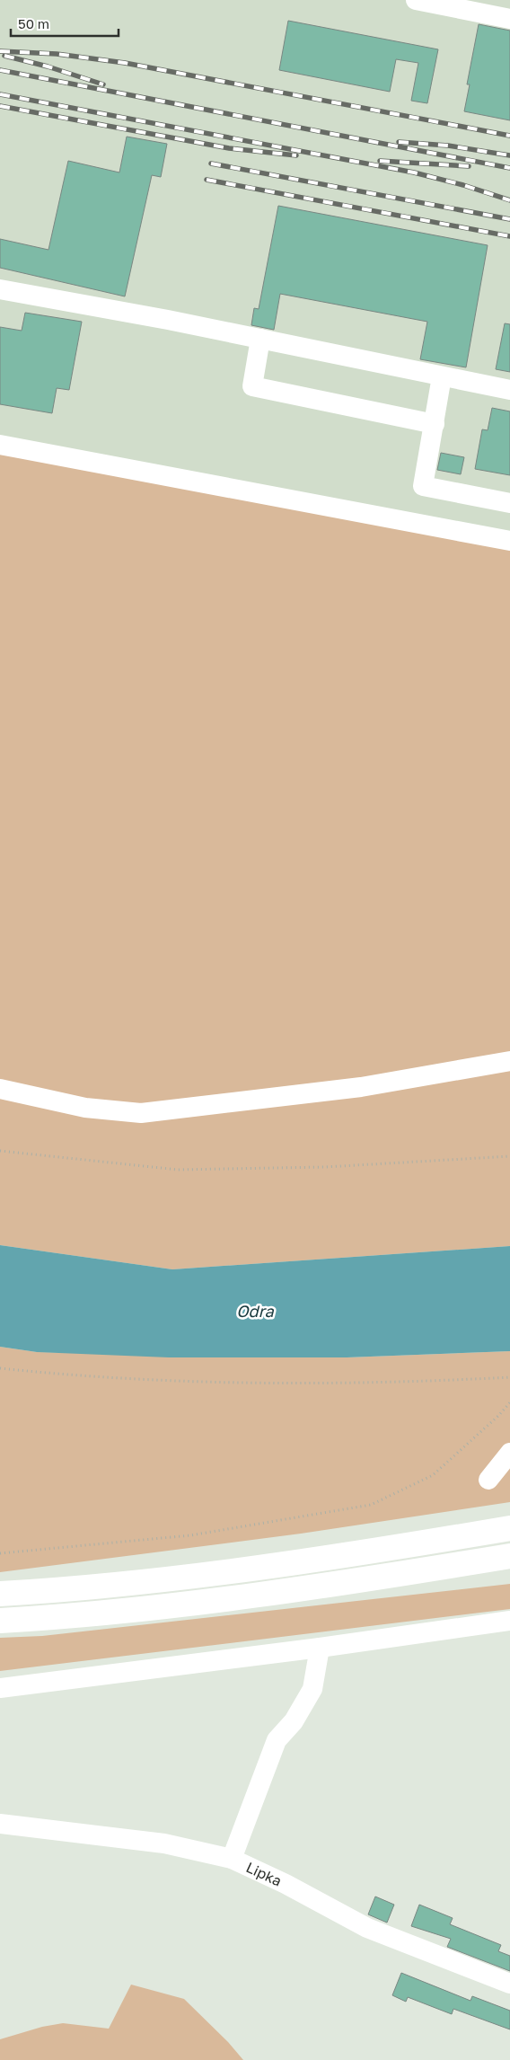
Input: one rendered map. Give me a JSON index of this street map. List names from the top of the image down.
{
  "streets": {
    "street": ["Lipka"]
  },
  "water": ["Odra"],
  "scale_bar": "50 m"
}
